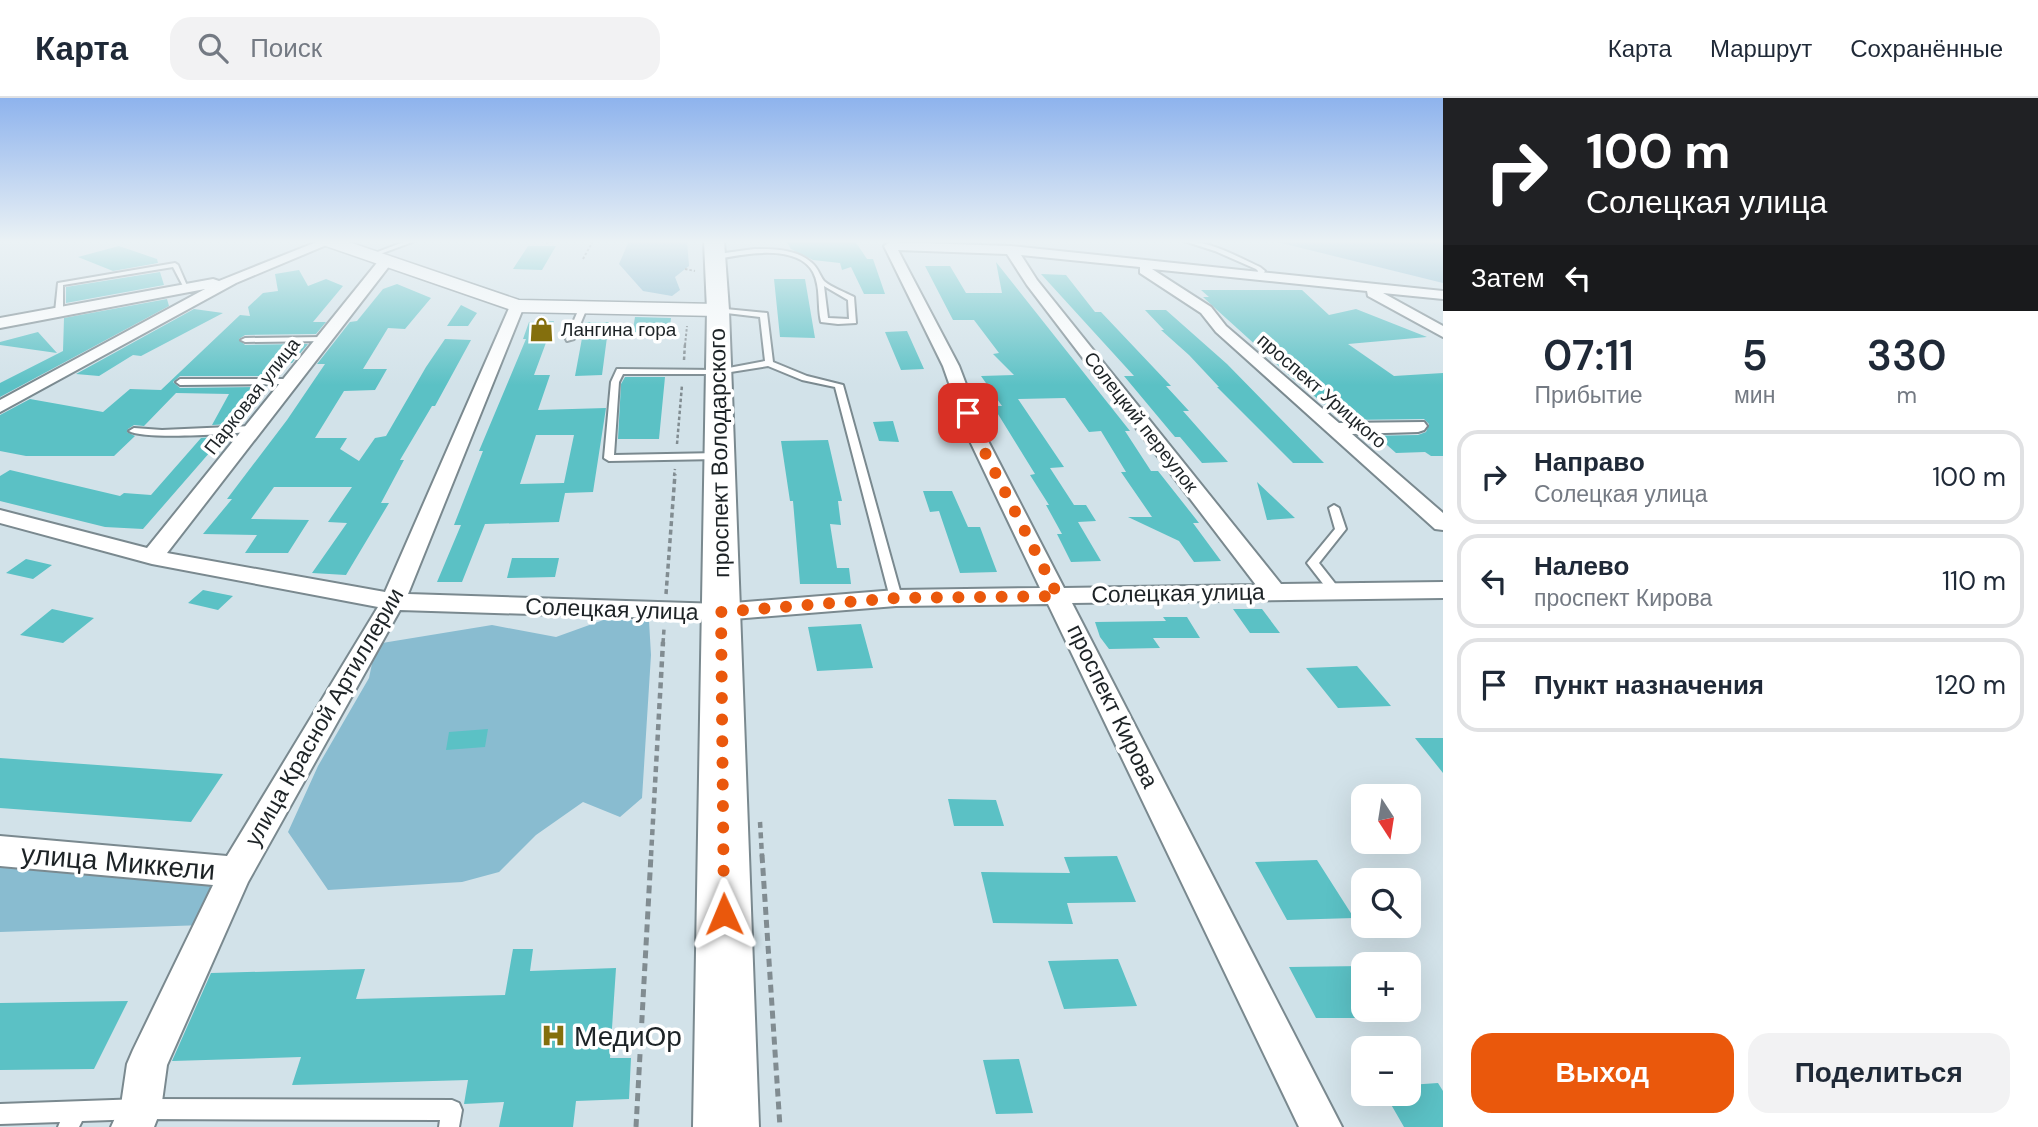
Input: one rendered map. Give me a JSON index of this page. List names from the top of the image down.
{
  "streets": {
    "main road": ["проспект Володарского"],
    "street": [
      "проспект Урицкого",
      "Парковая улица",
      "Солецкий переулок",
      "Солецкая улица",
      "проспект Кирова",
      "улица Красной Артиллерии",
      "улица Миккели"
    ]
  },
  "crossings": [
    ["Парковая улица", "Солецкая улица"],
    ["Солецкий переулок", "Солецкая улица"],
    ["проспект Володарского", "Солецкая улица"],
    ["Солецкая улица", "проспект Кирова"],
    ["Солецкая улица", "улица Красной Артиллерии"],
    ["улица Красной Артиллерии", "улица Миккели"]
  ],
  "places": {
    "shop": ["Лангина гора"],
    "hospital": ["МедиОр"]
  },
  "north": "bottom",
  "page": {
    "header": "Карта",
    "search": "Поиск",
    "nav": ["Карта", "Маршрут", "Сохранённые"],
    "turn": ["100 m", "Солецкая улица"],
    "then": "Затем",
    "eta": [
      "07:11",
      "Прибытие",
      "5",
      "мин",
      "330",
      "m"
    ],
    "list": [
      {
        "name": "Направо",
        "note": "Солецкая улица",
        "value": "100 m"
      },
      {
        "name": "Налево",
        "note": "проспект Кирова",
        "value": "110 m"
      },
      {
        "name": "Пункт назначения",
        "value": "120 m"
      }
    ],
    "map_buttons": ["+", "−"],
    "buttons": ["Выход", "Поделиться"]
  }
}
